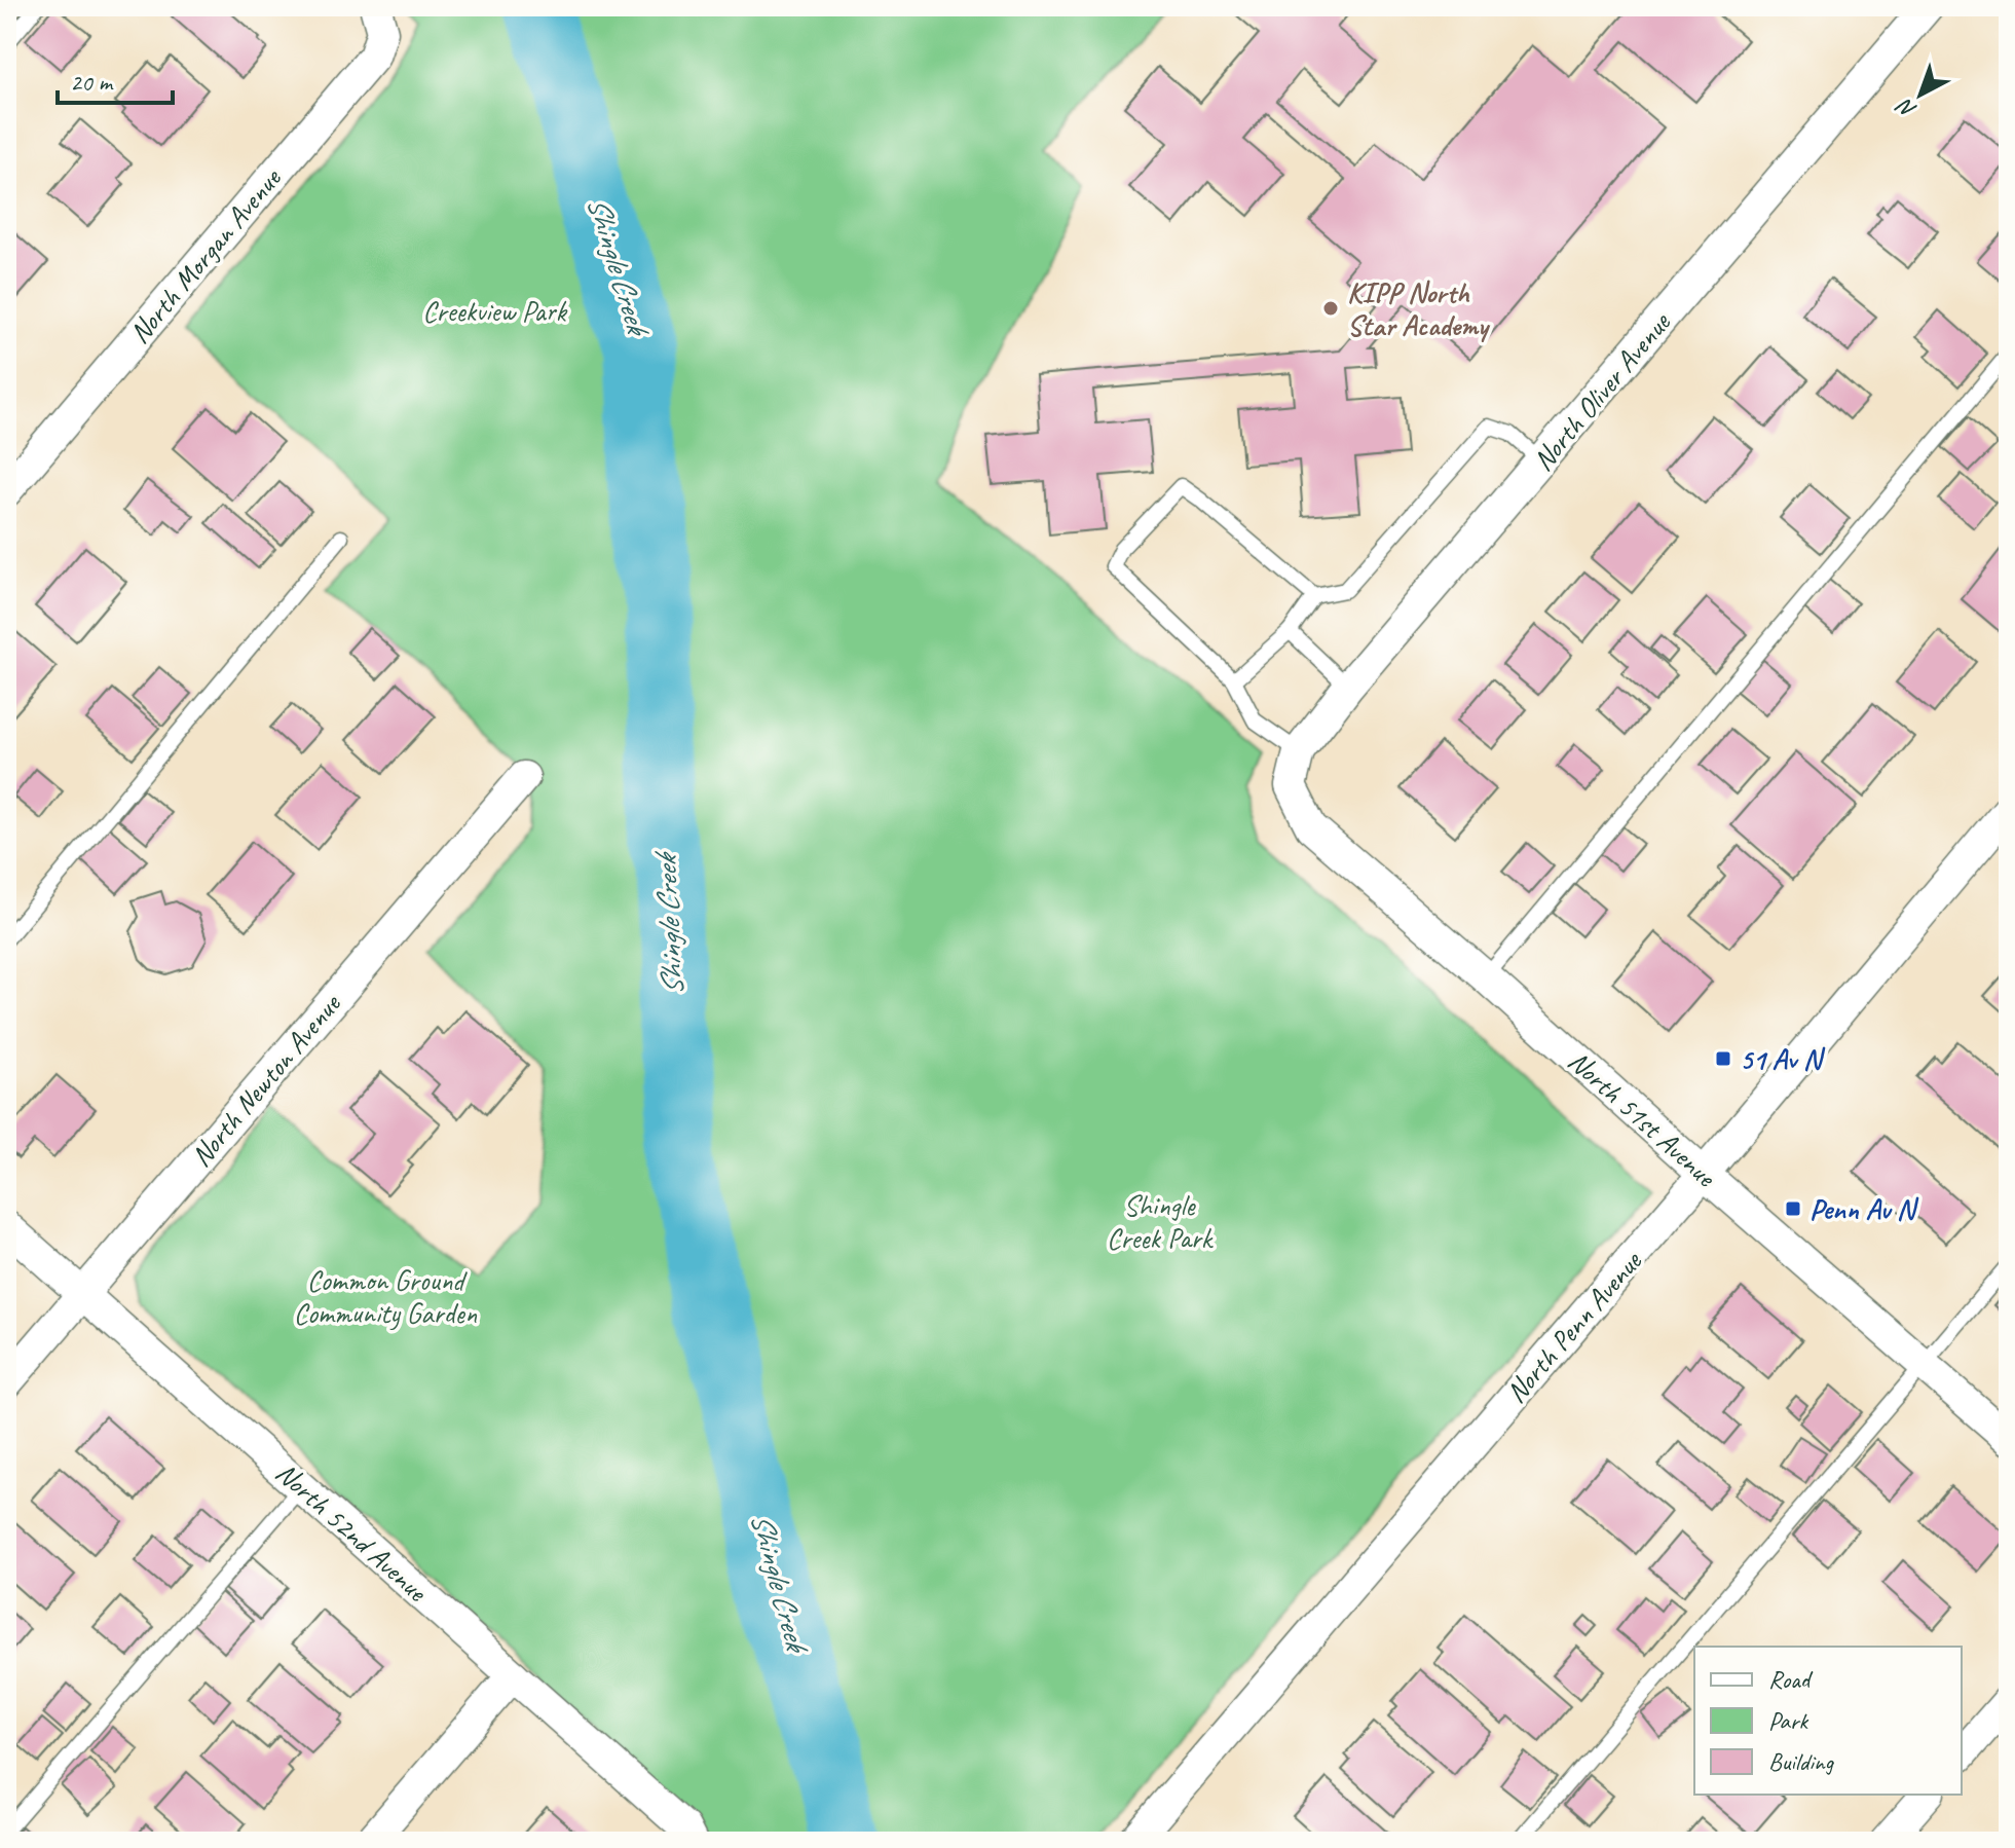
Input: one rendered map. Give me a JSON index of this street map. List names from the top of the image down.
{
  "streets": {
    "street": [
      "North Morgan Avenue",
      "North Oliver Avenue",
      "North Newton Avenue",
      "North 51st Avenue",
      "North Penn Avenue",
      "North 52nd Avenue"
    ]
  },
  "crossings": [
    ["North Oliver Avenue", "North 51st Avenue"],
    ["North Newton Avenue", "North 52nd Avenue"],
    ["North 51st Avenue", "North Penn Avenue"]
  ],
  "water": ["Shingle Creek"],
  "parks": ["Creekview Park", "Shingle Creek Park", "Common Ground Community Garden"],
  "places": {
    "other": ["KIPP North Star Academy"],
    "transit": ["51 Av N", "Penn Av N"]
  },
  "legend": ["Road", "Park", "Building"],
  "scale_bar": "20 m",
  "north": "bottom left"
}
